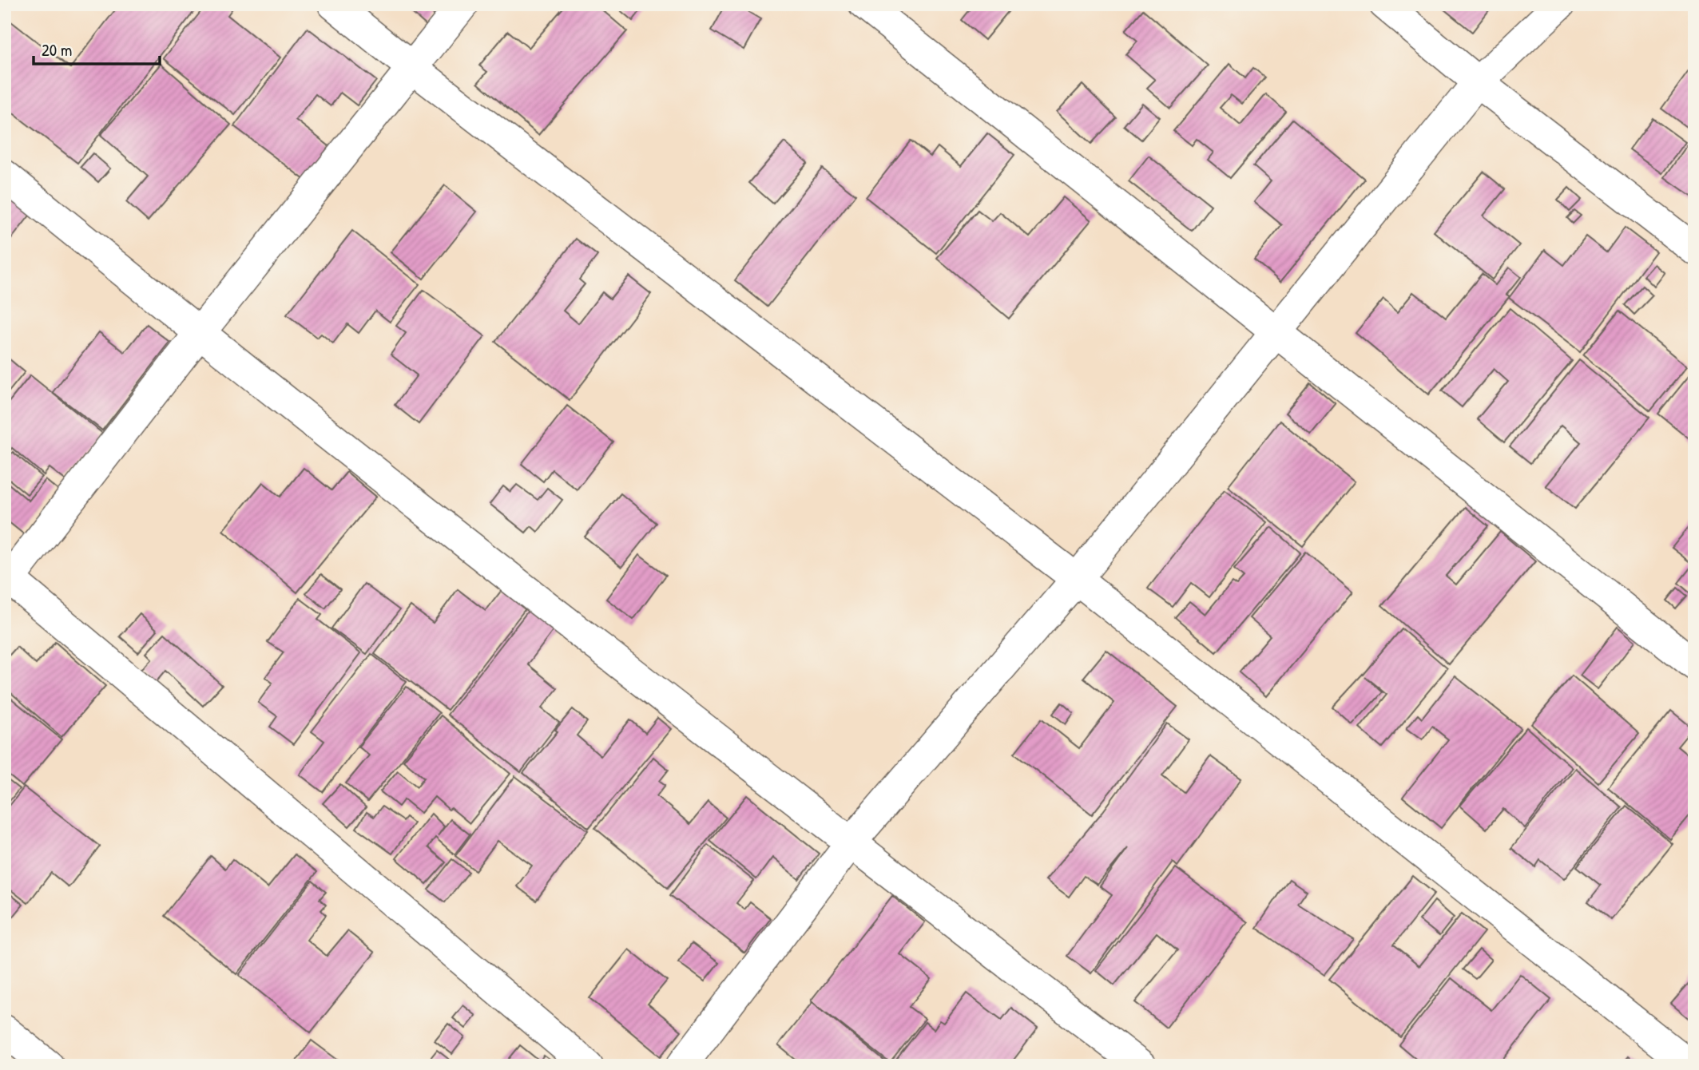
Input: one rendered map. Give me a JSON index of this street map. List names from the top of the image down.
{
  "scale_bar": "20 m"
}
